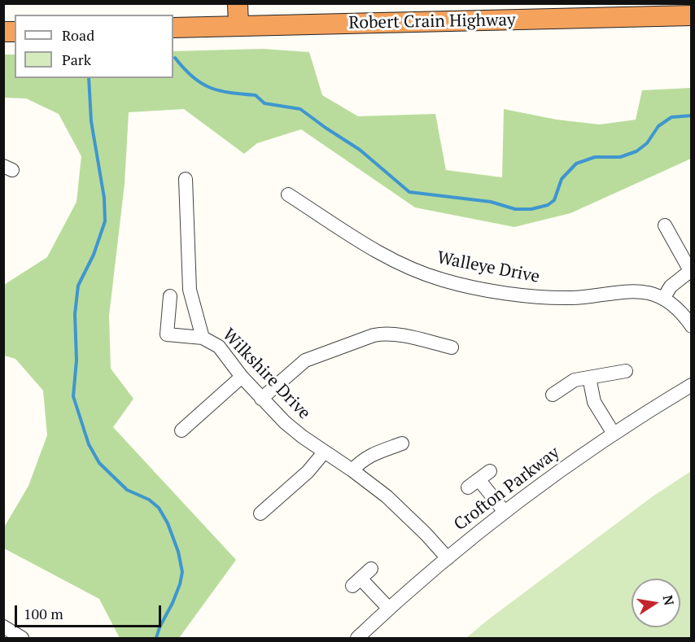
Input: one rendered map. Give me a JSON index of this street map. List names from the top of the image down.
{
  "streets": {
    "highway": ["Robert Crain Highway"],
    "street": ["Walleye Drive", "Wilkshire Drive", "Crofton Parkway"]
  },
  "crossings": [
    ["Wilkshire Drive", "Crofton Parkway"]
  ],
  "legend": ["Road", "Park"],
  "scale_bar": "100 m",
  "north": "right"
}
